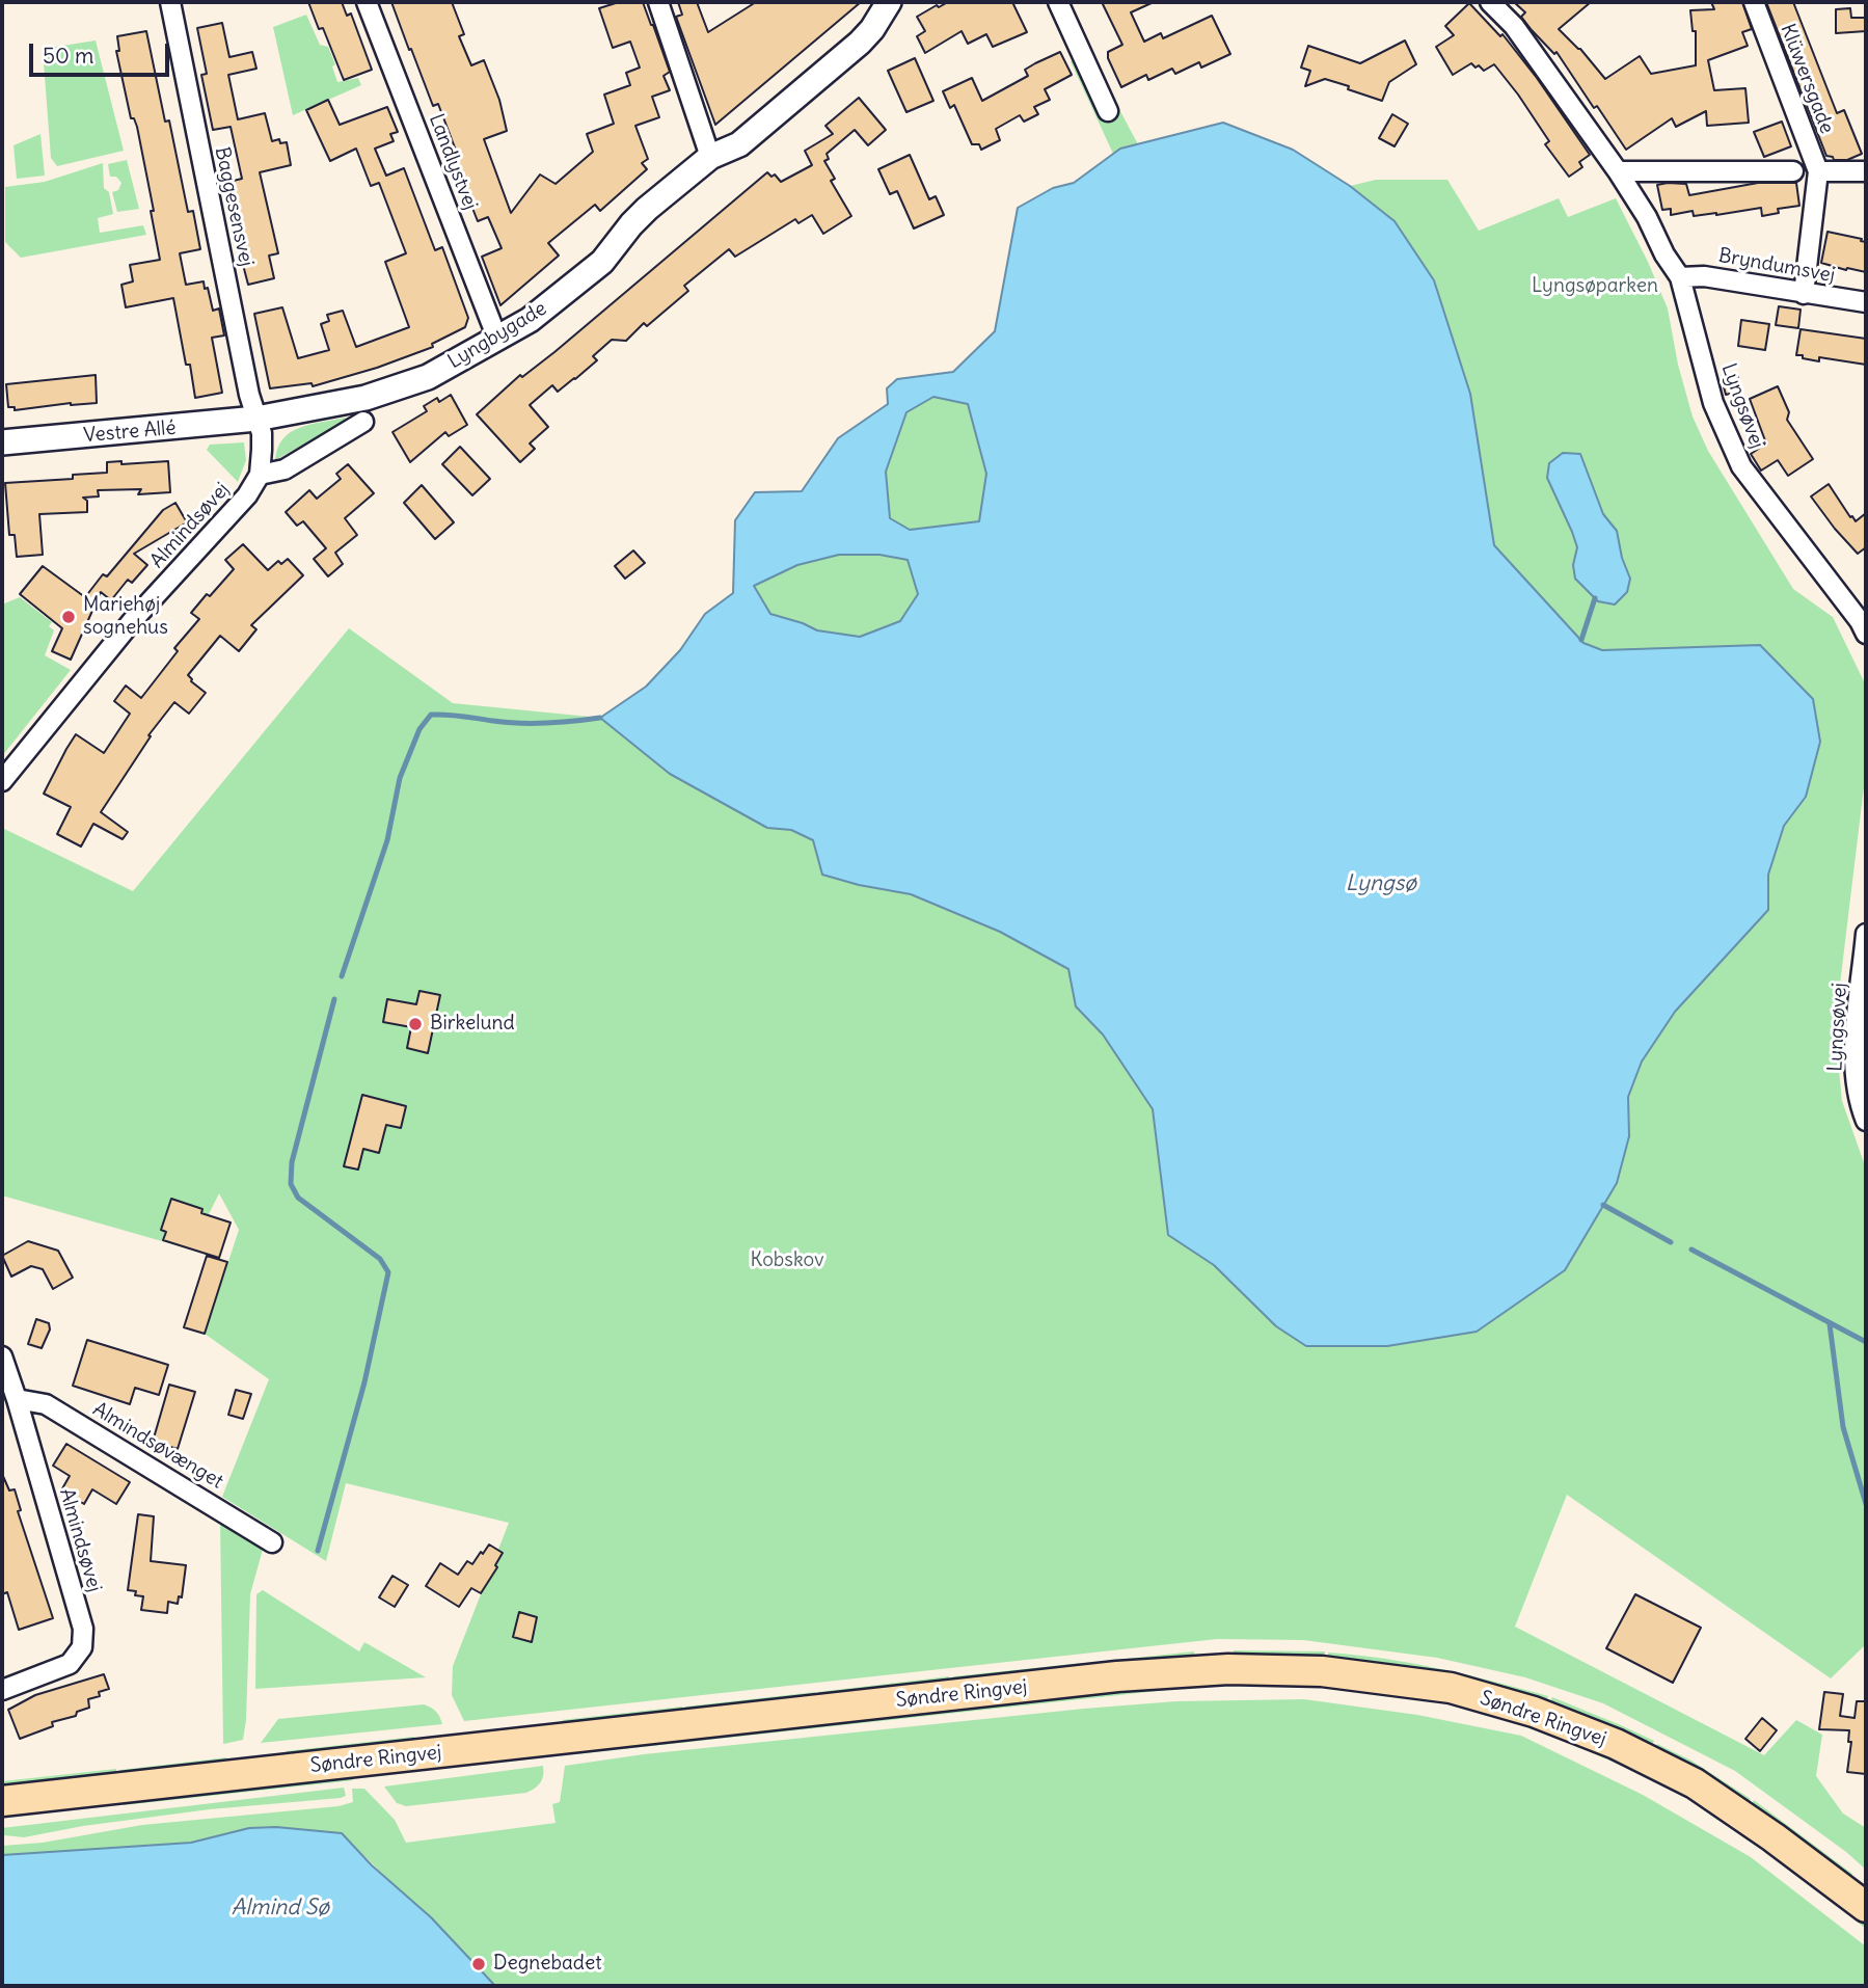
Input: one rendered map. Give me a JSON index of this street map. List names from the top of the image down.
{
  "streets": {
    "main road": ["Søndre Ringvej"],
    "street": [
      "Klüwersgade",
      "Landlystvej",
      "Baggesensvej",
      "Bryndumsvej",
      "Lyngbygade",
      "Lyngsøvej",
      "Vestre Allé",
      "Almindsøvej",
      "Almindsøvænget"
    ]
  },
  "crossings": [
    ["Klüwersgade", "Bryndumsvej"],
    ["Landlystvej", "Lyngbygade"],
    ["Baggesensvej", "Lyngbygade"],
    ["Baggesensvej", "Vestre Allé"],
    ["Bryndumsvej", "Lyngsøvej"],
    ["Lyngbygade", "Vestre Allé"],
    ["Almindsøvej", "Almindsøvænget"]
  ],
  "water": ["Lyngsø", "Almind Sø"],
  "parks": ["Lyngsøparken", "Kobskov"],
  "places": ["Mariehøj sognehus", "Birkelund", "Degnebadet"],
  "scale_bar": "50 m"
}
